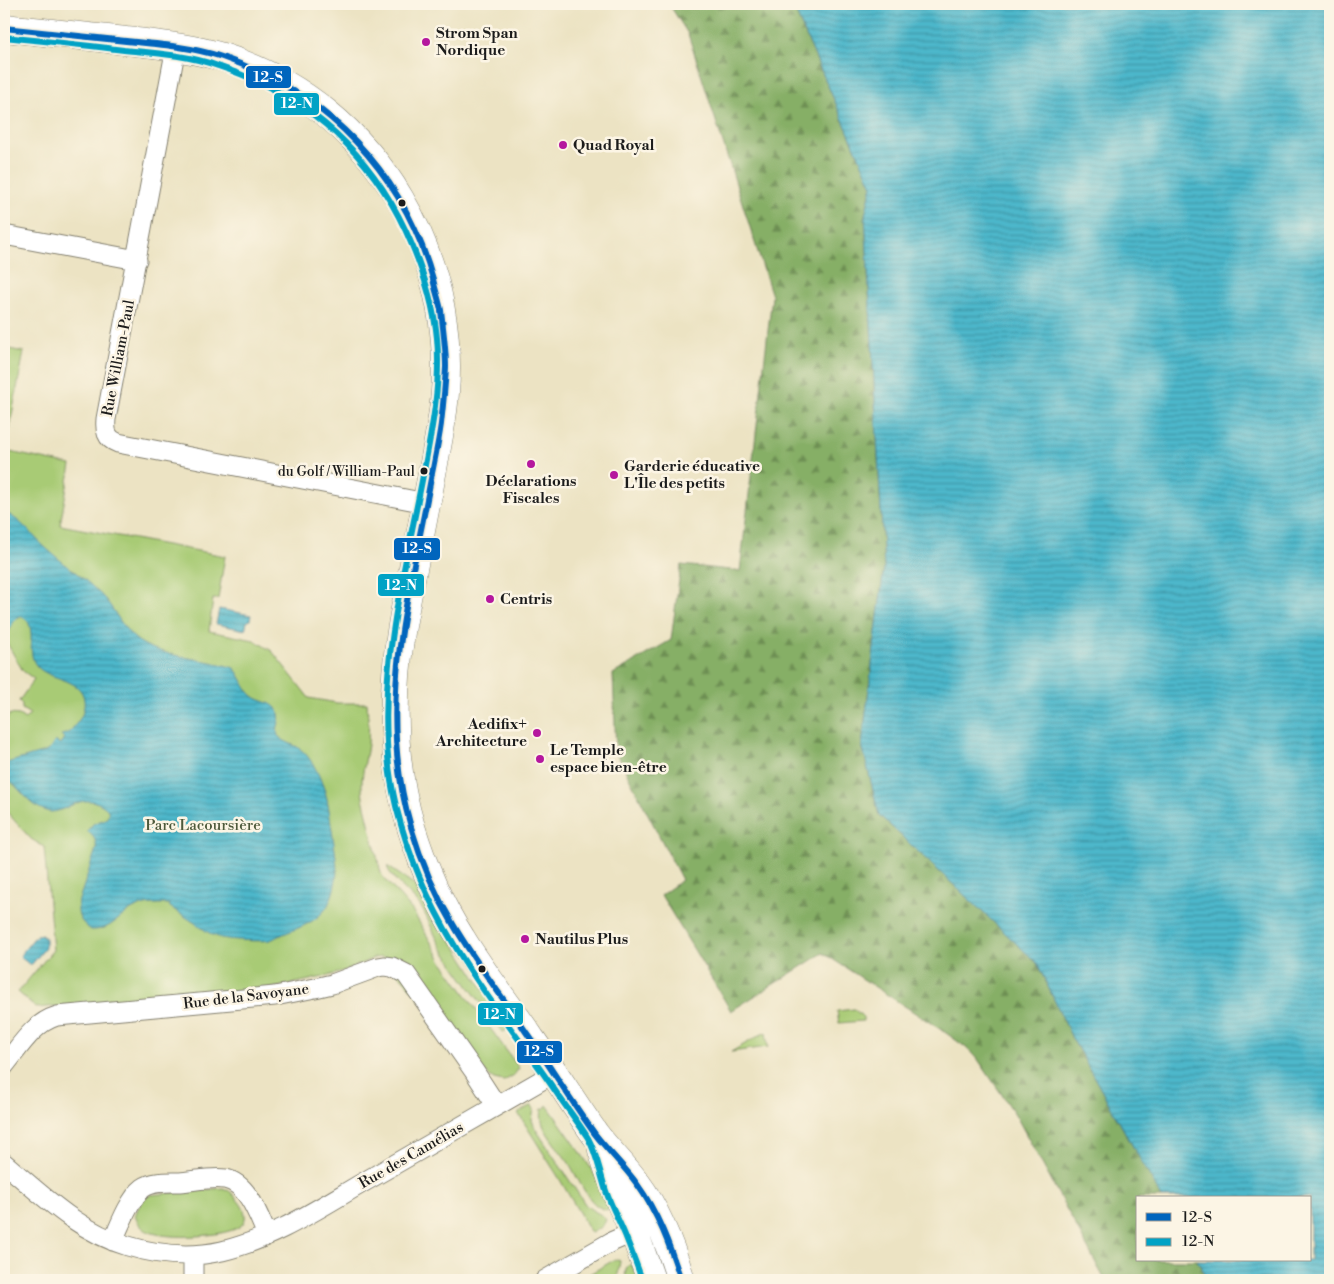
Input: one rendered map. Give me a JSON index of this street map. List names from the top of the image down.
{
  "streets": {
    "street": ["Rue William-Paul", "Rue de la Savoyane", "Rue des Camélias"]
  },
  "crossings": [
    ["Rue de la Savoyane", "Rue des Camélias"]
  ],
  "parks": ["Parc Lacoursière"],
  "places": [
    "Strom Span Nordique",
    "Quad Royal",
    "Déclarations Fiscales",
    "du Golf / William-Paul",
    "Garderie éducative L'Île des petits",
    "Centris",
    "Aedifix+ Architecture",
    "Le Temple espace bien-être",
    "Nautilus Plus"
  ],
  "lines": ["transit line 12-S", "transit line 12-N"],
  "legend": ["12-S", "12-N"]
}
